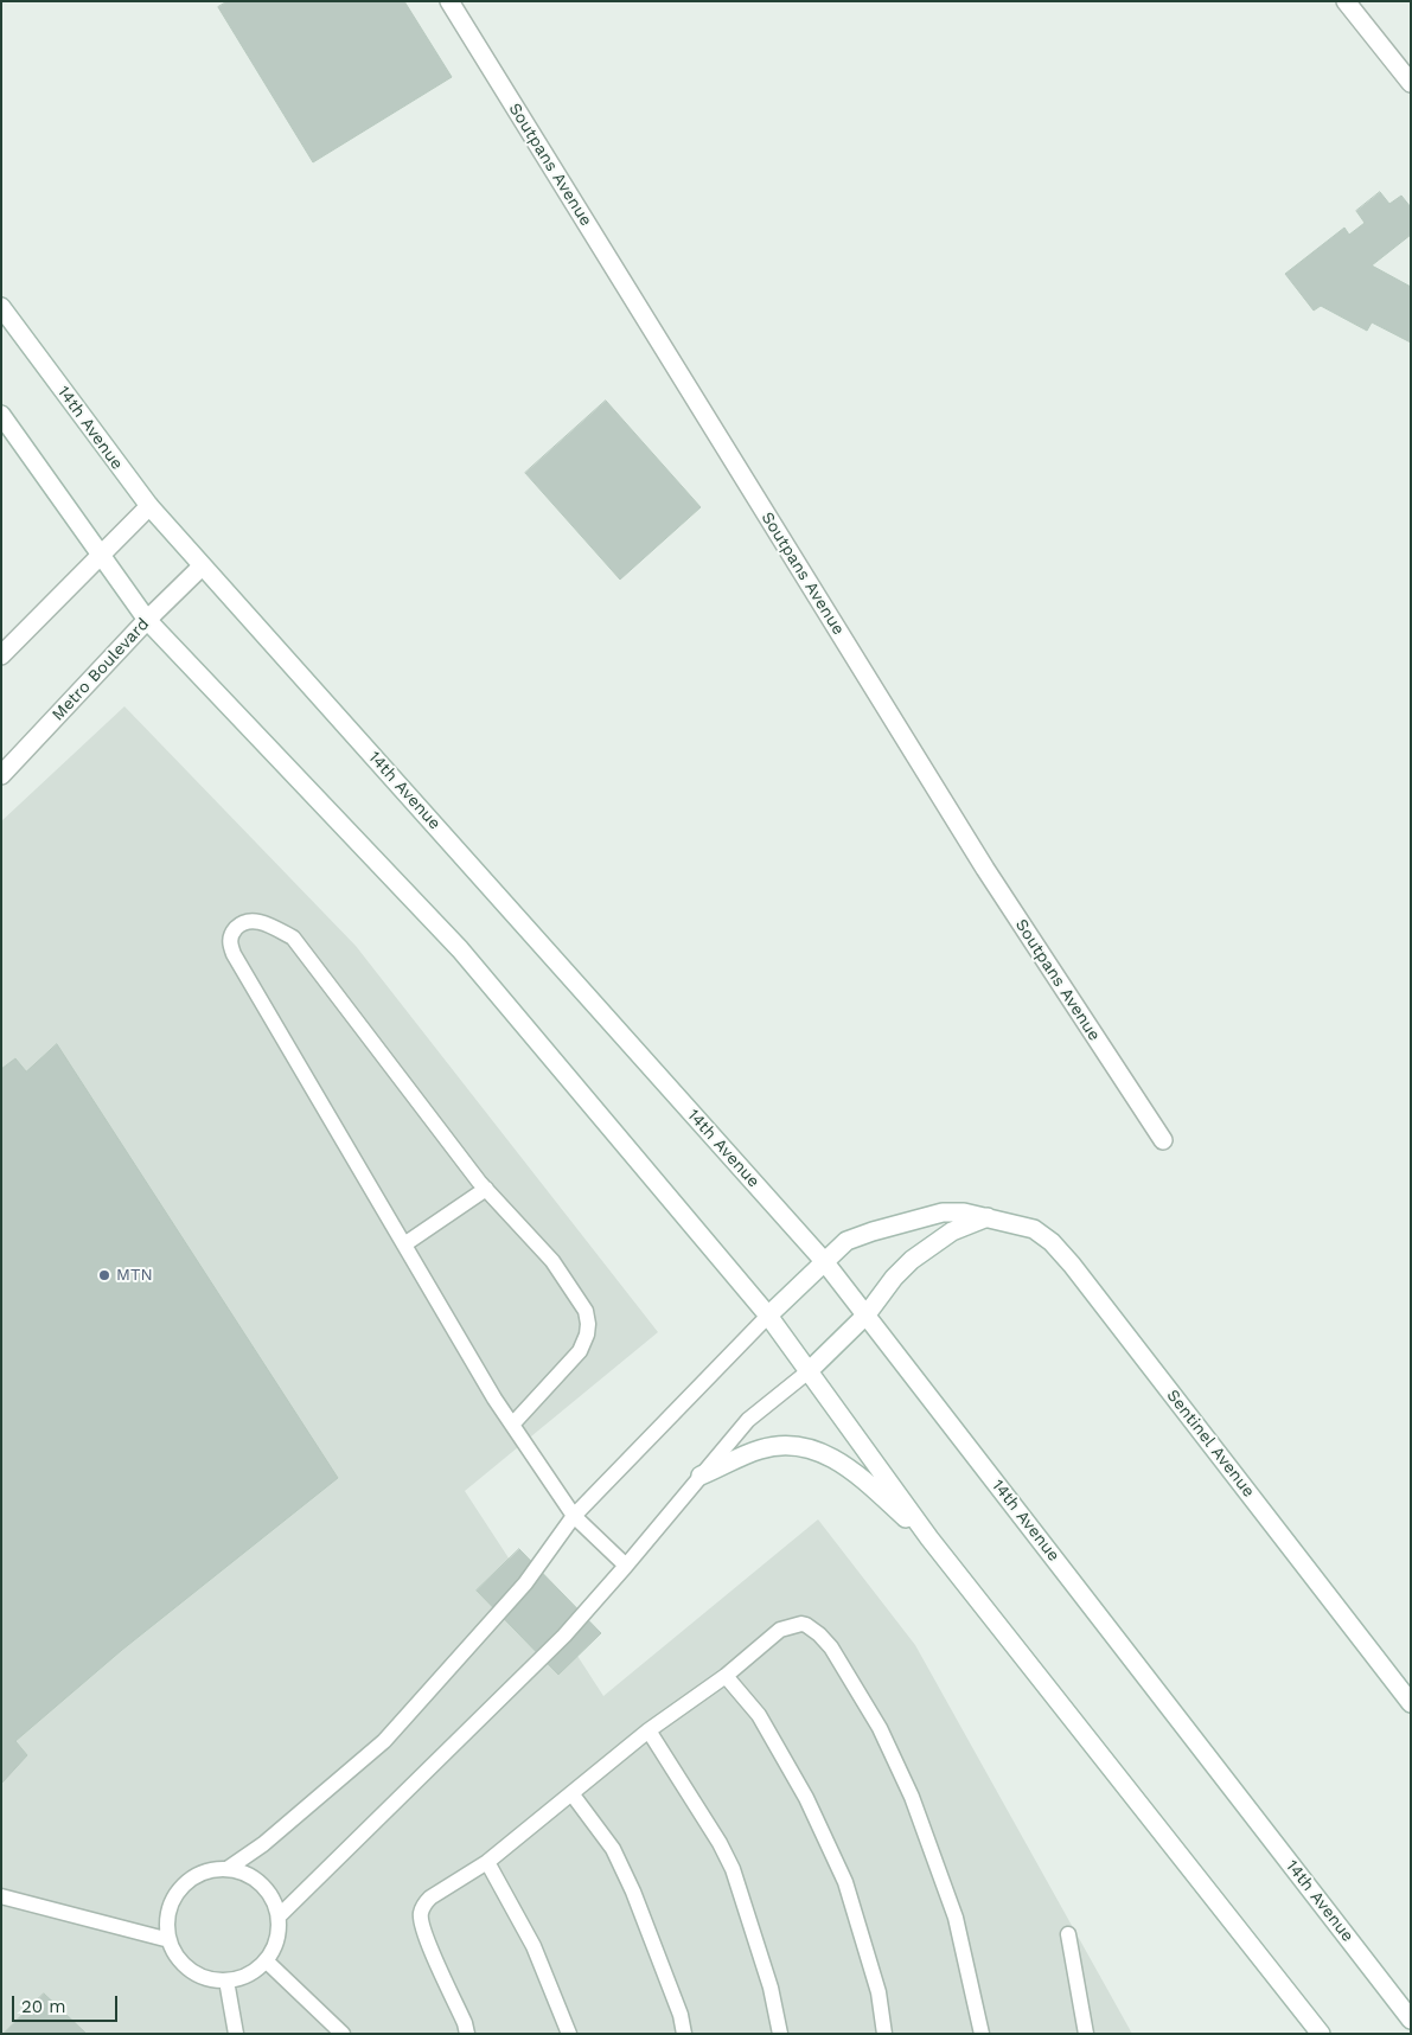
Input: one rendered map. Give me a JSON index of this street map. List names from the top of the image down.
{
  "streets": {
    "main road": [
      "Soutpans Avenue",
      "14th Avenue",
      "Metro Boulevard",
      "Sentinel Avenue"
    ]
  },
  "crossings": [
    ["14th Avenue", "Metro Boulevard"],
    ["14th Avenue", "Sentinel Avenue"]
  ],
  "places": ["MTN"],
  "scale_bar": "20 m"
}
